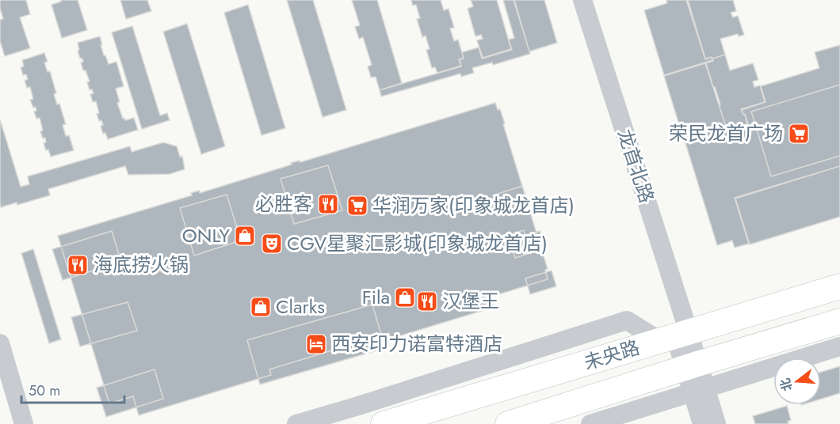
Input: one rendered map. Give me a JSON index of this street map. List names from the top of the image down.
{
  "streets": {
    "main road": ["未央路"],
    "street": ["龙首北路"]
  },
  "crossings": [
    ["龙首北路", "未央路"]
  ],
  "places": {
    "supermarket": ["荣民龙首广场", "华润万家(印象城龙首店)"],
    "restaurant": ["必胜客", "海底捞火锅", "汉堡王"],
    "shop": ["ONLY", "Fila", "Clarks"],
    "theatre": ["CGV星聚汇影城(印象城龙首店)"],
    "hotel": ["西安印力诺富特酒店"]
  },
  "scale_bar": "50 m",
  "north": "left"
}
